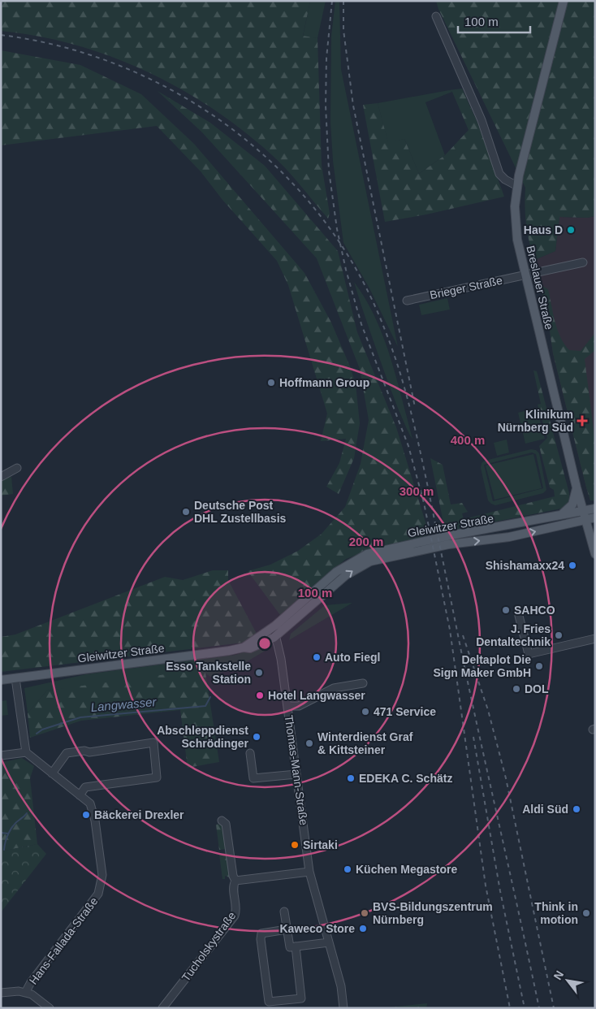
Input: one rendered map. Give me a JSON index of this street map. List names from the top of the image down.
{
  "streets": {
    "main road": ["Breslauer Straße", "Gleiwitzer Straße"],
    "street": [
      "Brieger Straße",
      "Thomas-Mann-Straße",
      "Hans-Fallada-Straße",
      "Tucholskystraße"
    ]
  },
  "crossings": [
    ["Brieger Straße", "Breslauer Straße"],
    ["Breslauer Straße", "Gleiwitzer Straße"],
    ["Gleiwitzer Straße", "Thomas-Mann-Straße"]
  ],
  "water": ["Langwasser"],
  "places": {
    "other": [
      "Haus D",
      "Hoffmann Group",
      "Deutsche Post DHL Zustellbasis",
      "Shishamaxx24",
      "SAHCO",
      "J. Fries Dentaltechnik",
      "Auto Fiegl",
      "Deltaplot Die Sign Maker GmbH",
      "Esso Tankstelle Station",
      "DOL",
      "Hotel Langwasser",
      "471 Service",
      "Abschleppdienst Schrödinger",
      "Winterdienst Graf & Kittsteiner",
      "EDEKA C. Schätz",
      "Aldi Süd",
      "Bäckerei Drexler",
      "Sirtaki",
      "Küchen Megastore",
      "BVS-Bildungszentrum Nürnberg",
      "Think in motion",
      "Kaweco Store"
    ],
    "health": ["Klinikum Nürnberg Süd"]
  },
  "scale_bar": "100 m",
  "north": "top left",
  "rings": [
    "400 m",
    "300 m",
    "200 m",
    "100 m"
  ]
}
